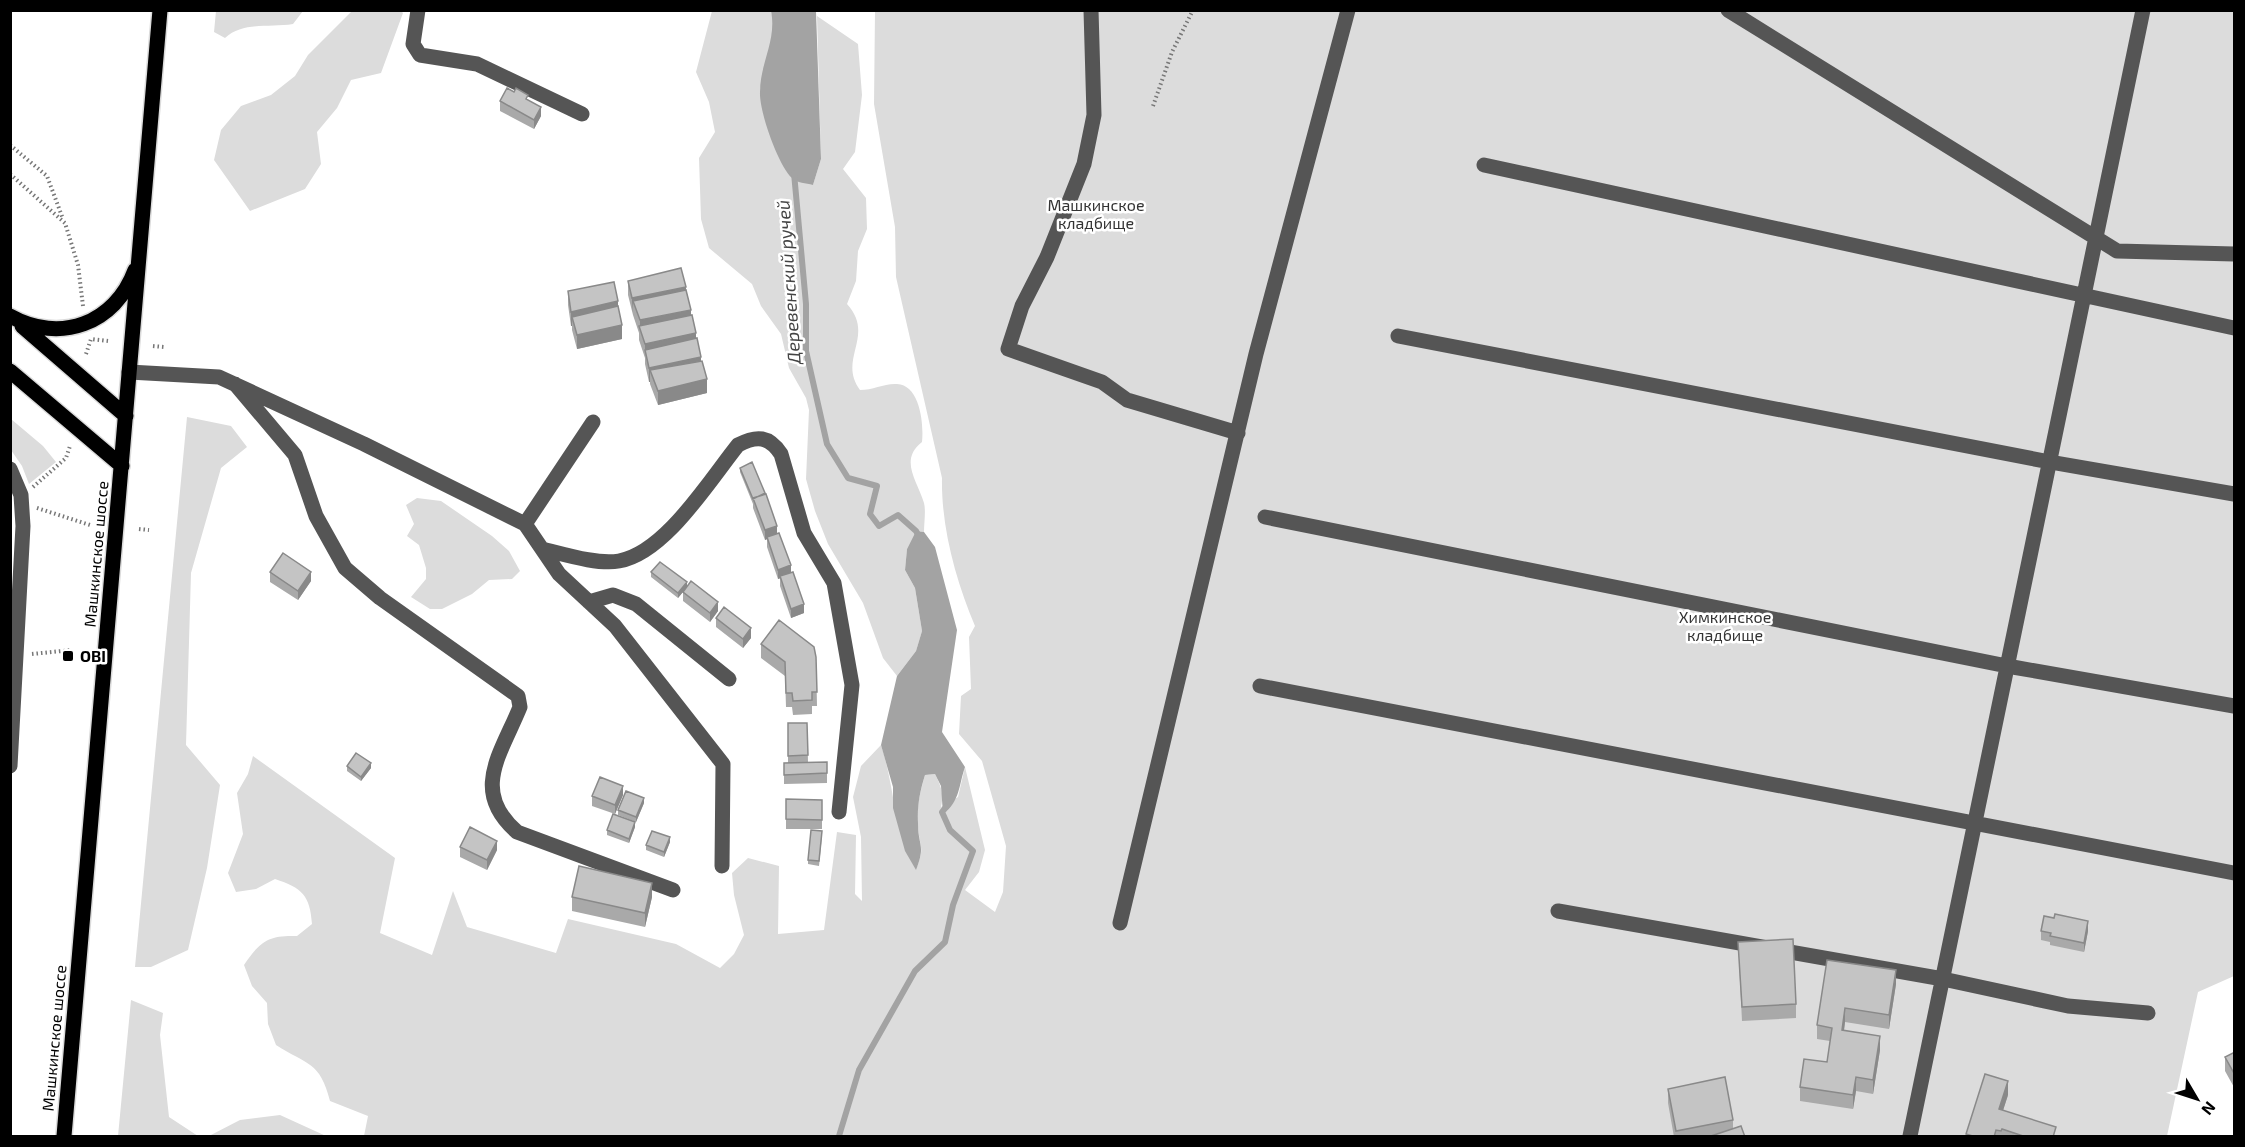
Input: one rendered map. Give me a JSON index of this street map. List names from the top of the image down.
{
  "streets": {
    "main road": ["Машкинское шоссе"]
  },
  "water": ["Деревенский ручей"],
  "parks": ["Машкинское кладбище", "Химкинское кладбище"],
  "places": {
    "transit": ["OBI"]
  },
  "north": "bottom right"
}
